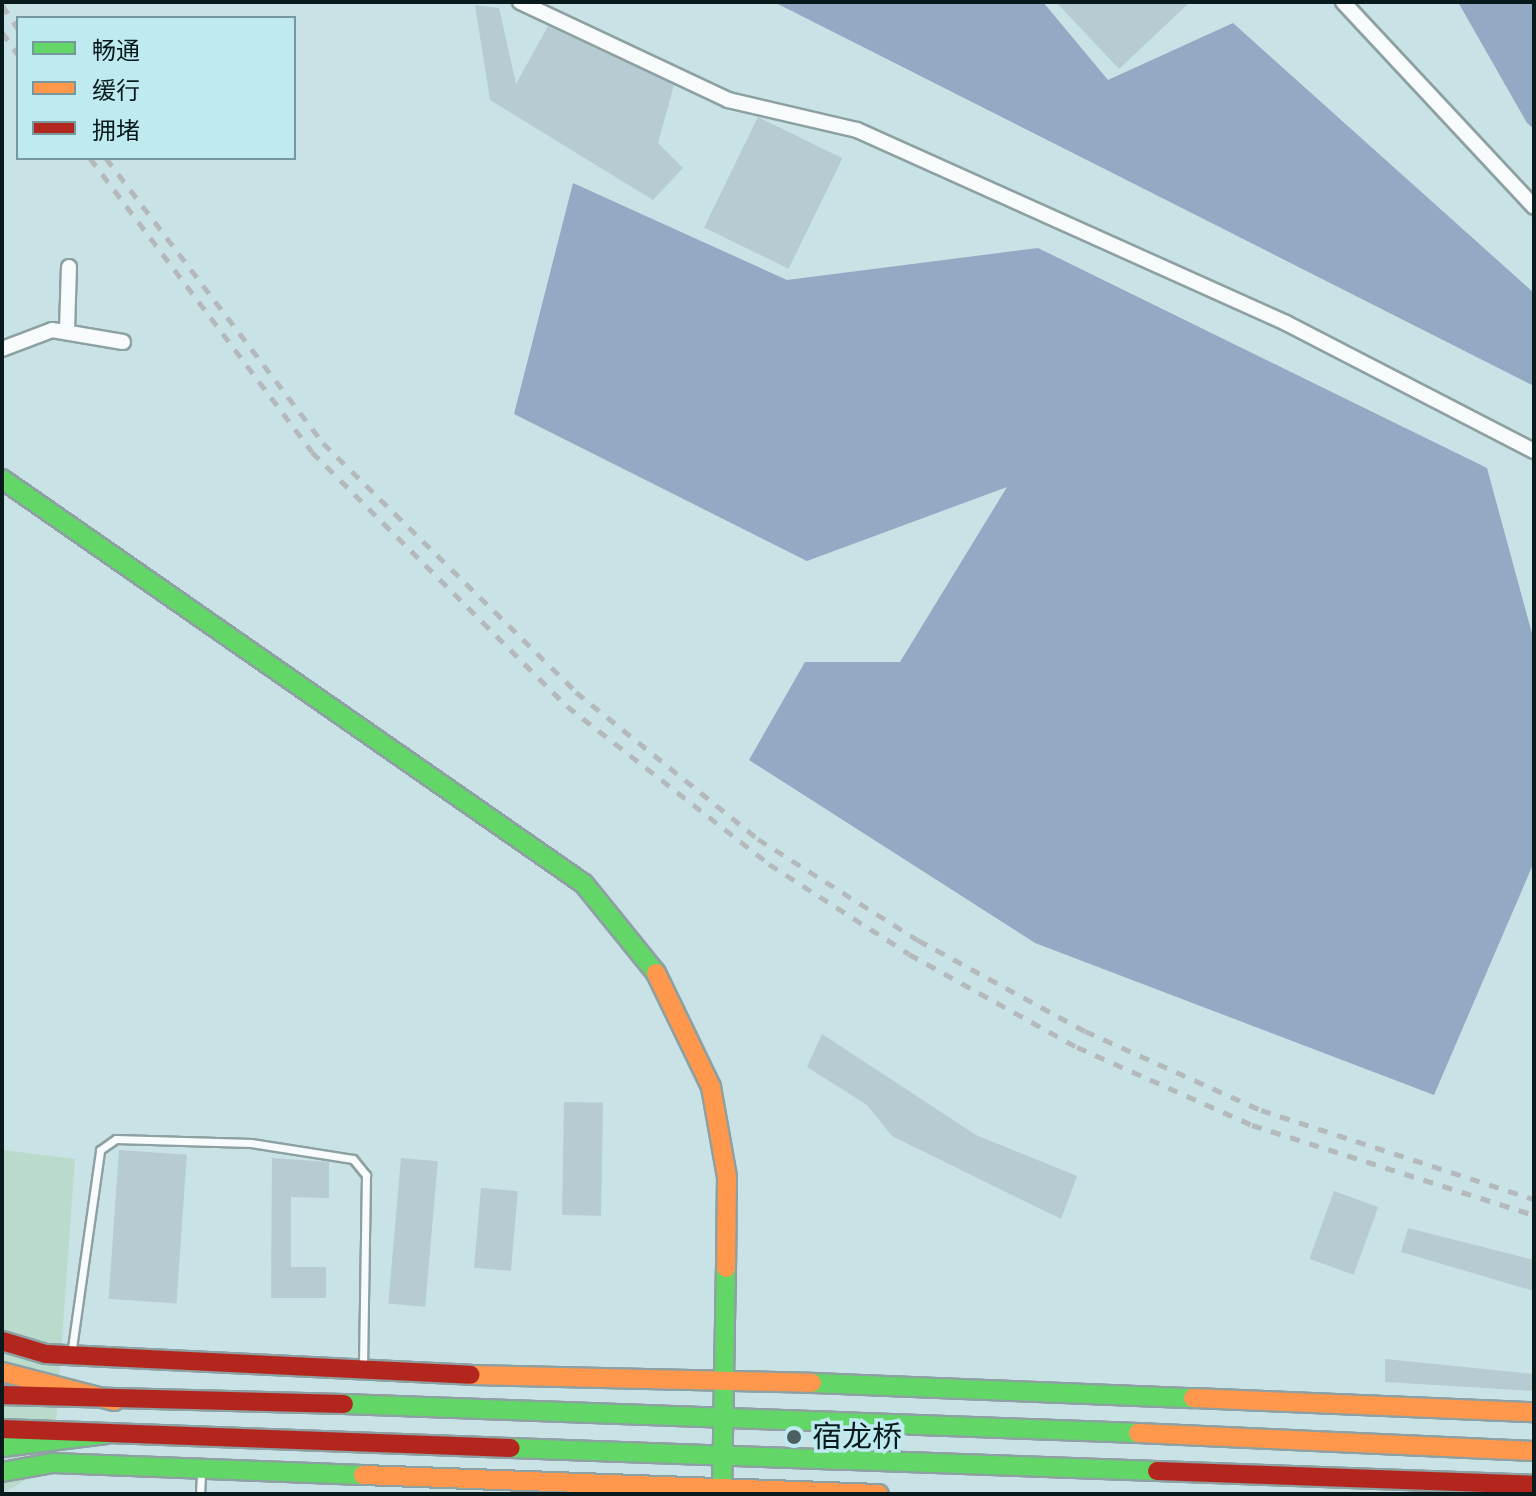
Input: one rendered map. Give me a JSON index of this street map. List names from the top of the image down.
{
  "places": ["宿龙桥"],
  "legend": ["畅通", "缓行", "拥堵"]
}
